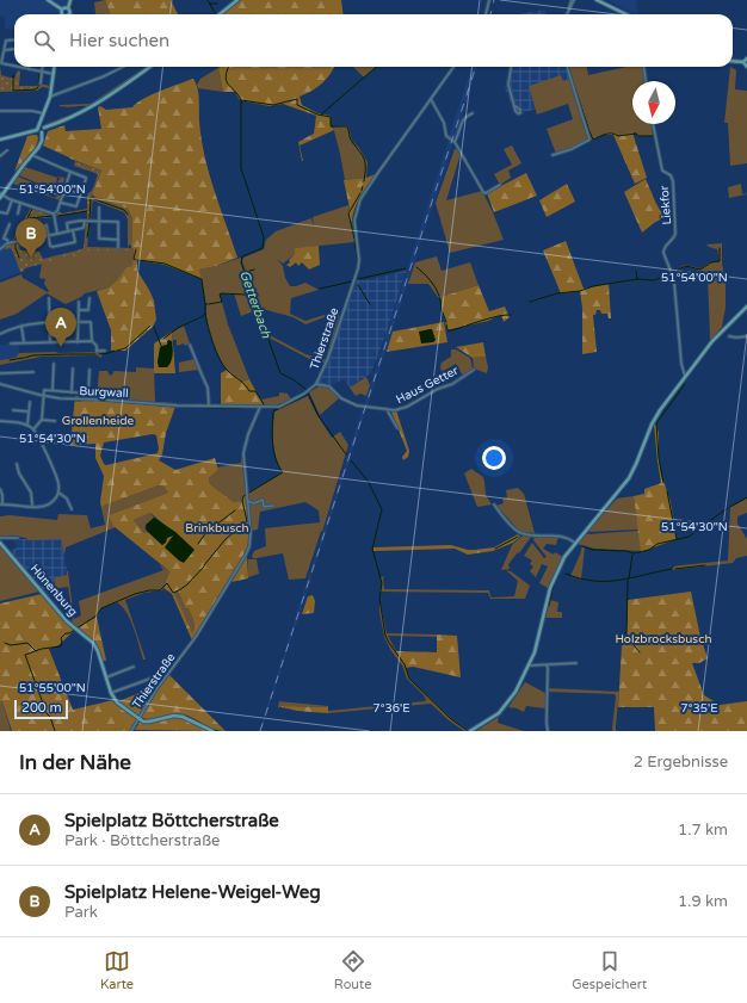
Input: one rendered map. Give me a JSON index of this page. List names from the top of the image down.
{
  "streets": {
    "main road": ["Hünenburg"],
    "street": [
      "Liekfor",
      "Thierstraße",
      "Haus Getter",
      "Burgwall"
    ]
  },
  "crossings": [
    ["Thierstraße", "Haus Getter"],
    ["Thierstraße", "Burgwall"],
    ["Thierstraße", "Hünenburg"]
  ],
  "water": ["Getterbach"],
  "parks": ["Grollenheide", "Brinkbusch", "Holzbrocksbusch"],
  "scale_bar": "200 m",
  "north": "bottom",
  "page": {
    "search": "Hier suchen",
    "pins": ["B", "A"],
    "scale": "200 m",
    "heading": ["In der Nähe", "2 Ergebnisse"],
    "list": [
      {
        "mark": "A",
        "name": "Spielplatz Böttcherstraße",
        "note": "Park · Böttcherstraße",
        "value": "1.7 km"
      },
      {
        "mark": "B",
        "name": "Spielplatz Helene-Weigel-Weg",
        "note": "Park",
        "value": "1.9 km"
      }
    ],
    "nav": ["Karte", "Route", "Gespeichert"]
  },
  "coordinates": [
    "51°54'00\"N",
    "51°54'30\"N",
    "51°55'00\"N",
    "7°36'E",
    "7°35'E"
  ]
}
